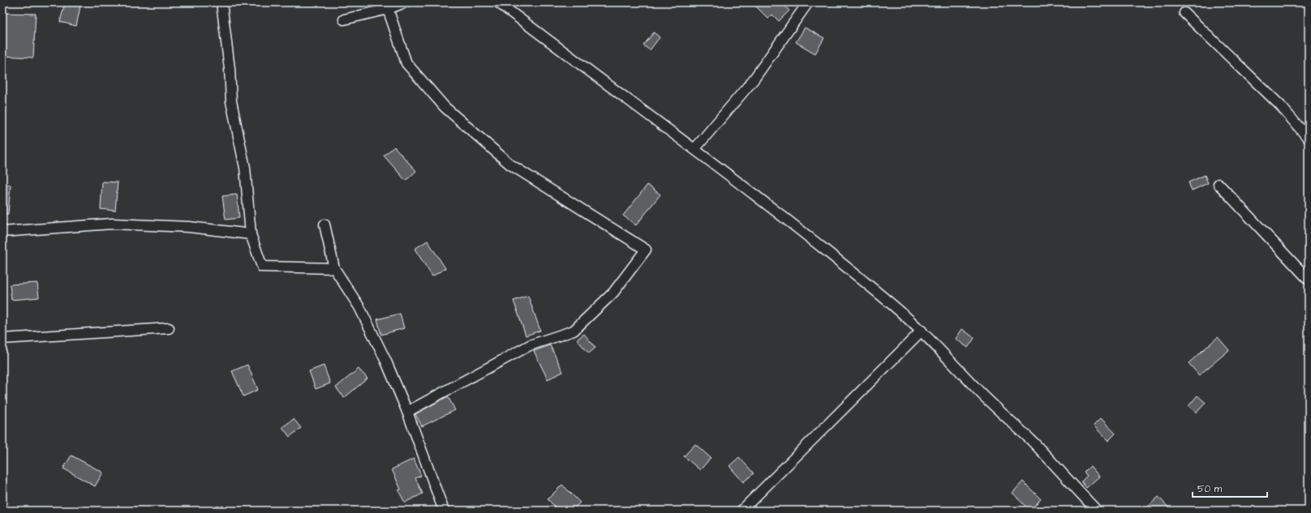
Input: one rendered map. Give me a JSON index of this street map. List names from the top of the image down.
{
  "scale_bar": "50 m"
}
